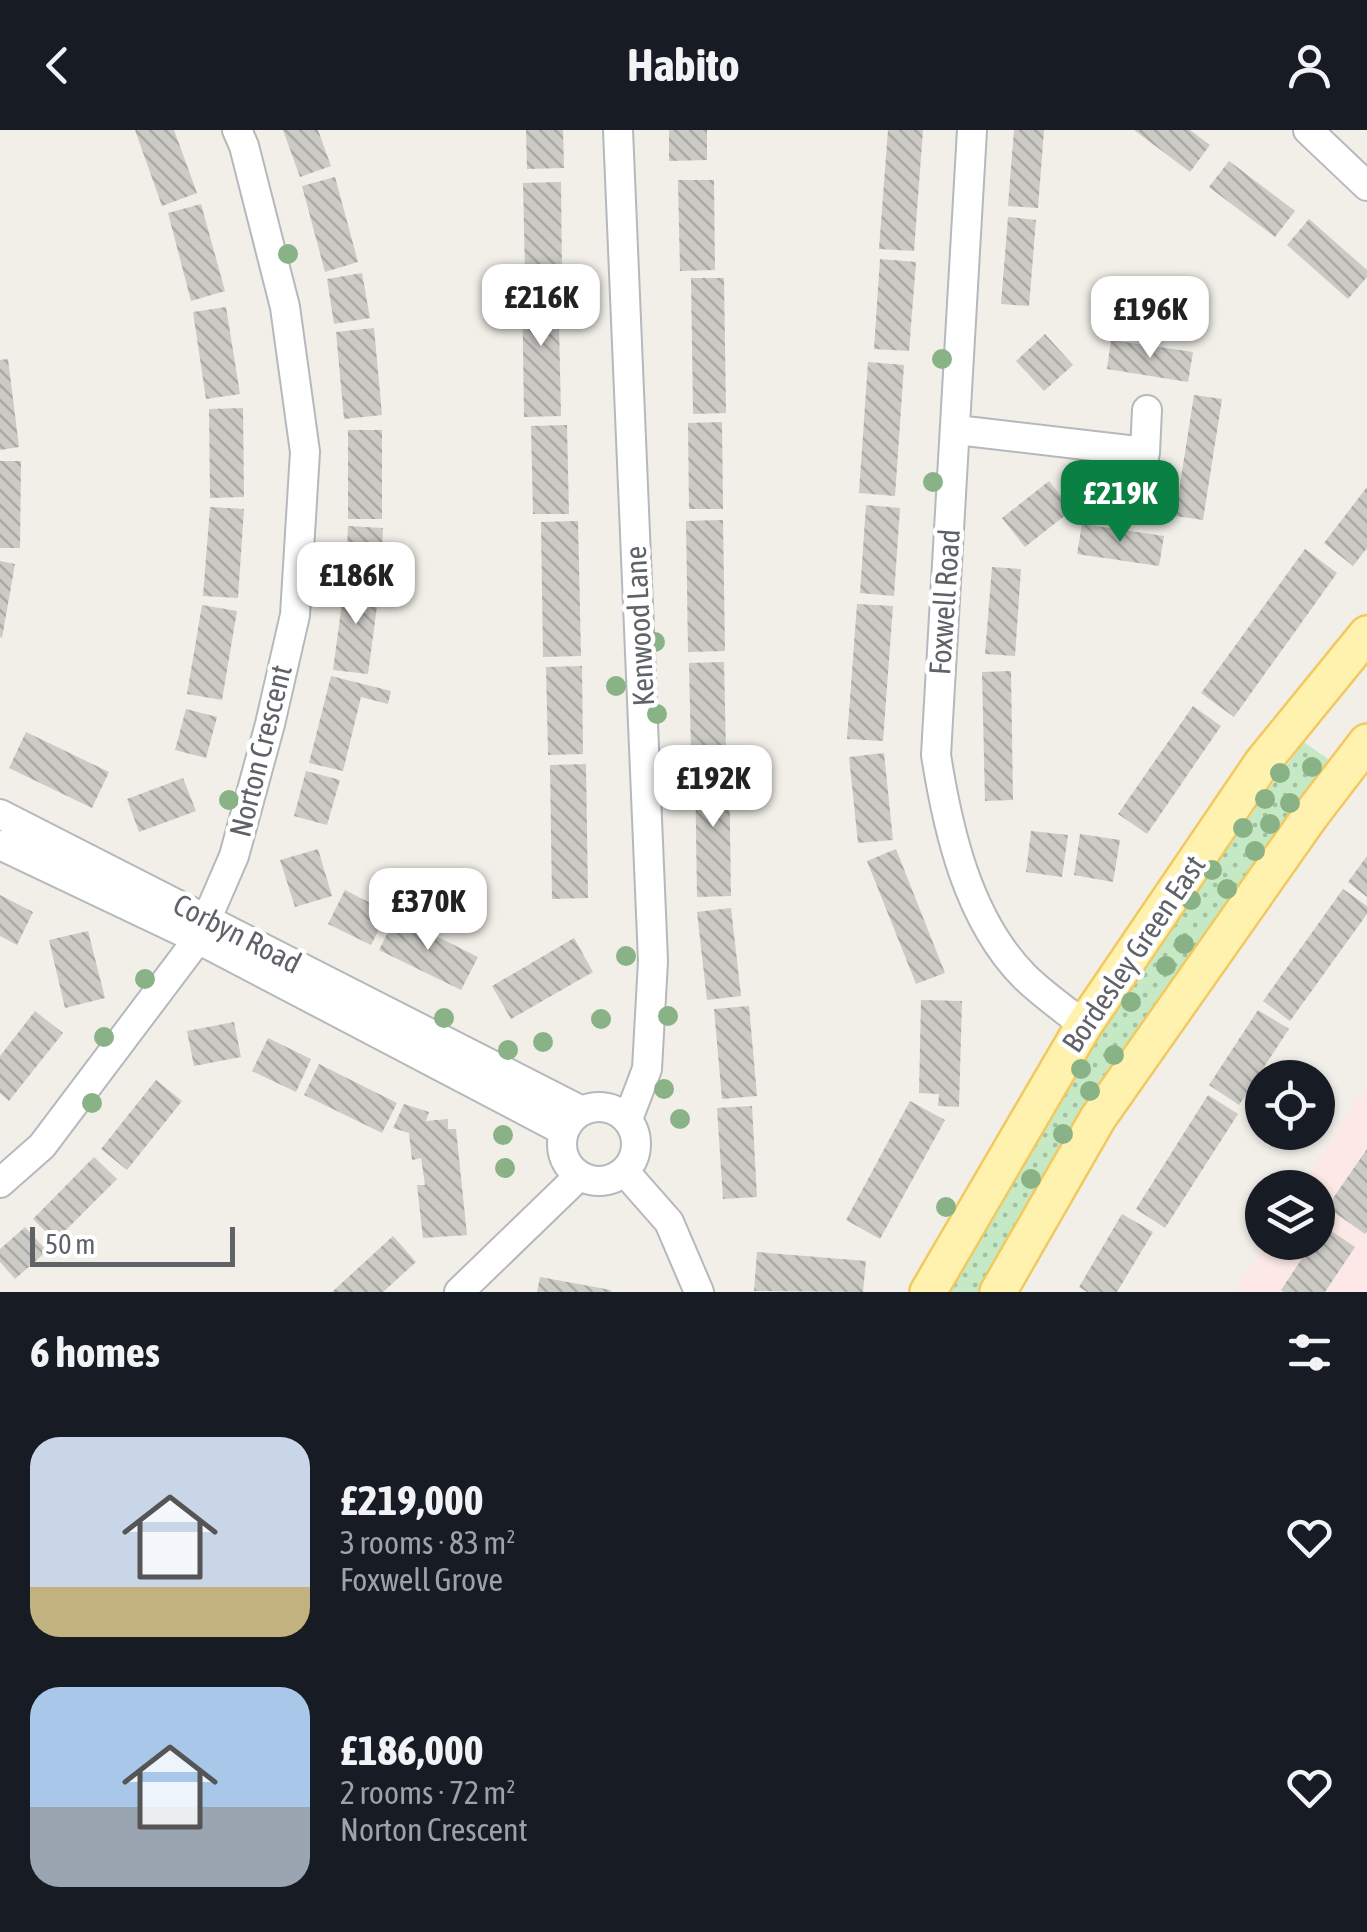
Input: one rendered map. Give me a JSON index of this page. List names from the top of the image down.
{
  "streets": {
    "main road": ["Bordesley Green East"],
    "street": [
      "Foxwell Road",
      "Kenwood Lane",
      "Norton Crescent",
      "Corbyn Road"
    ]
  },
  "crossings": [
    ["Foxwell Road", "Bordesley Green East"],
    ["Kenwood Lane", "Corbyn Road"],
    ["Norton Crescent", "Corbyn Road"]
  ],
  "scale_bar": "50 m",
  "page": {
    "header": "Habito",
    "price": [
      "£216K",
      "£196K",
      "£219K",
      "£186K",
      "£192K",
      "£370K"
    ],
    "scale": "50 m",
    "heading": "6 homes",
    "list": [
      {
        "name": "£219,000",
        "note": "3 rooms · 83 m² · Foxwell Grove"
      },
      {
        "name": "£186,000",
        "note": "2 rooms · 72 m² · Norton Crescent"
      }
    ]
  }
}
